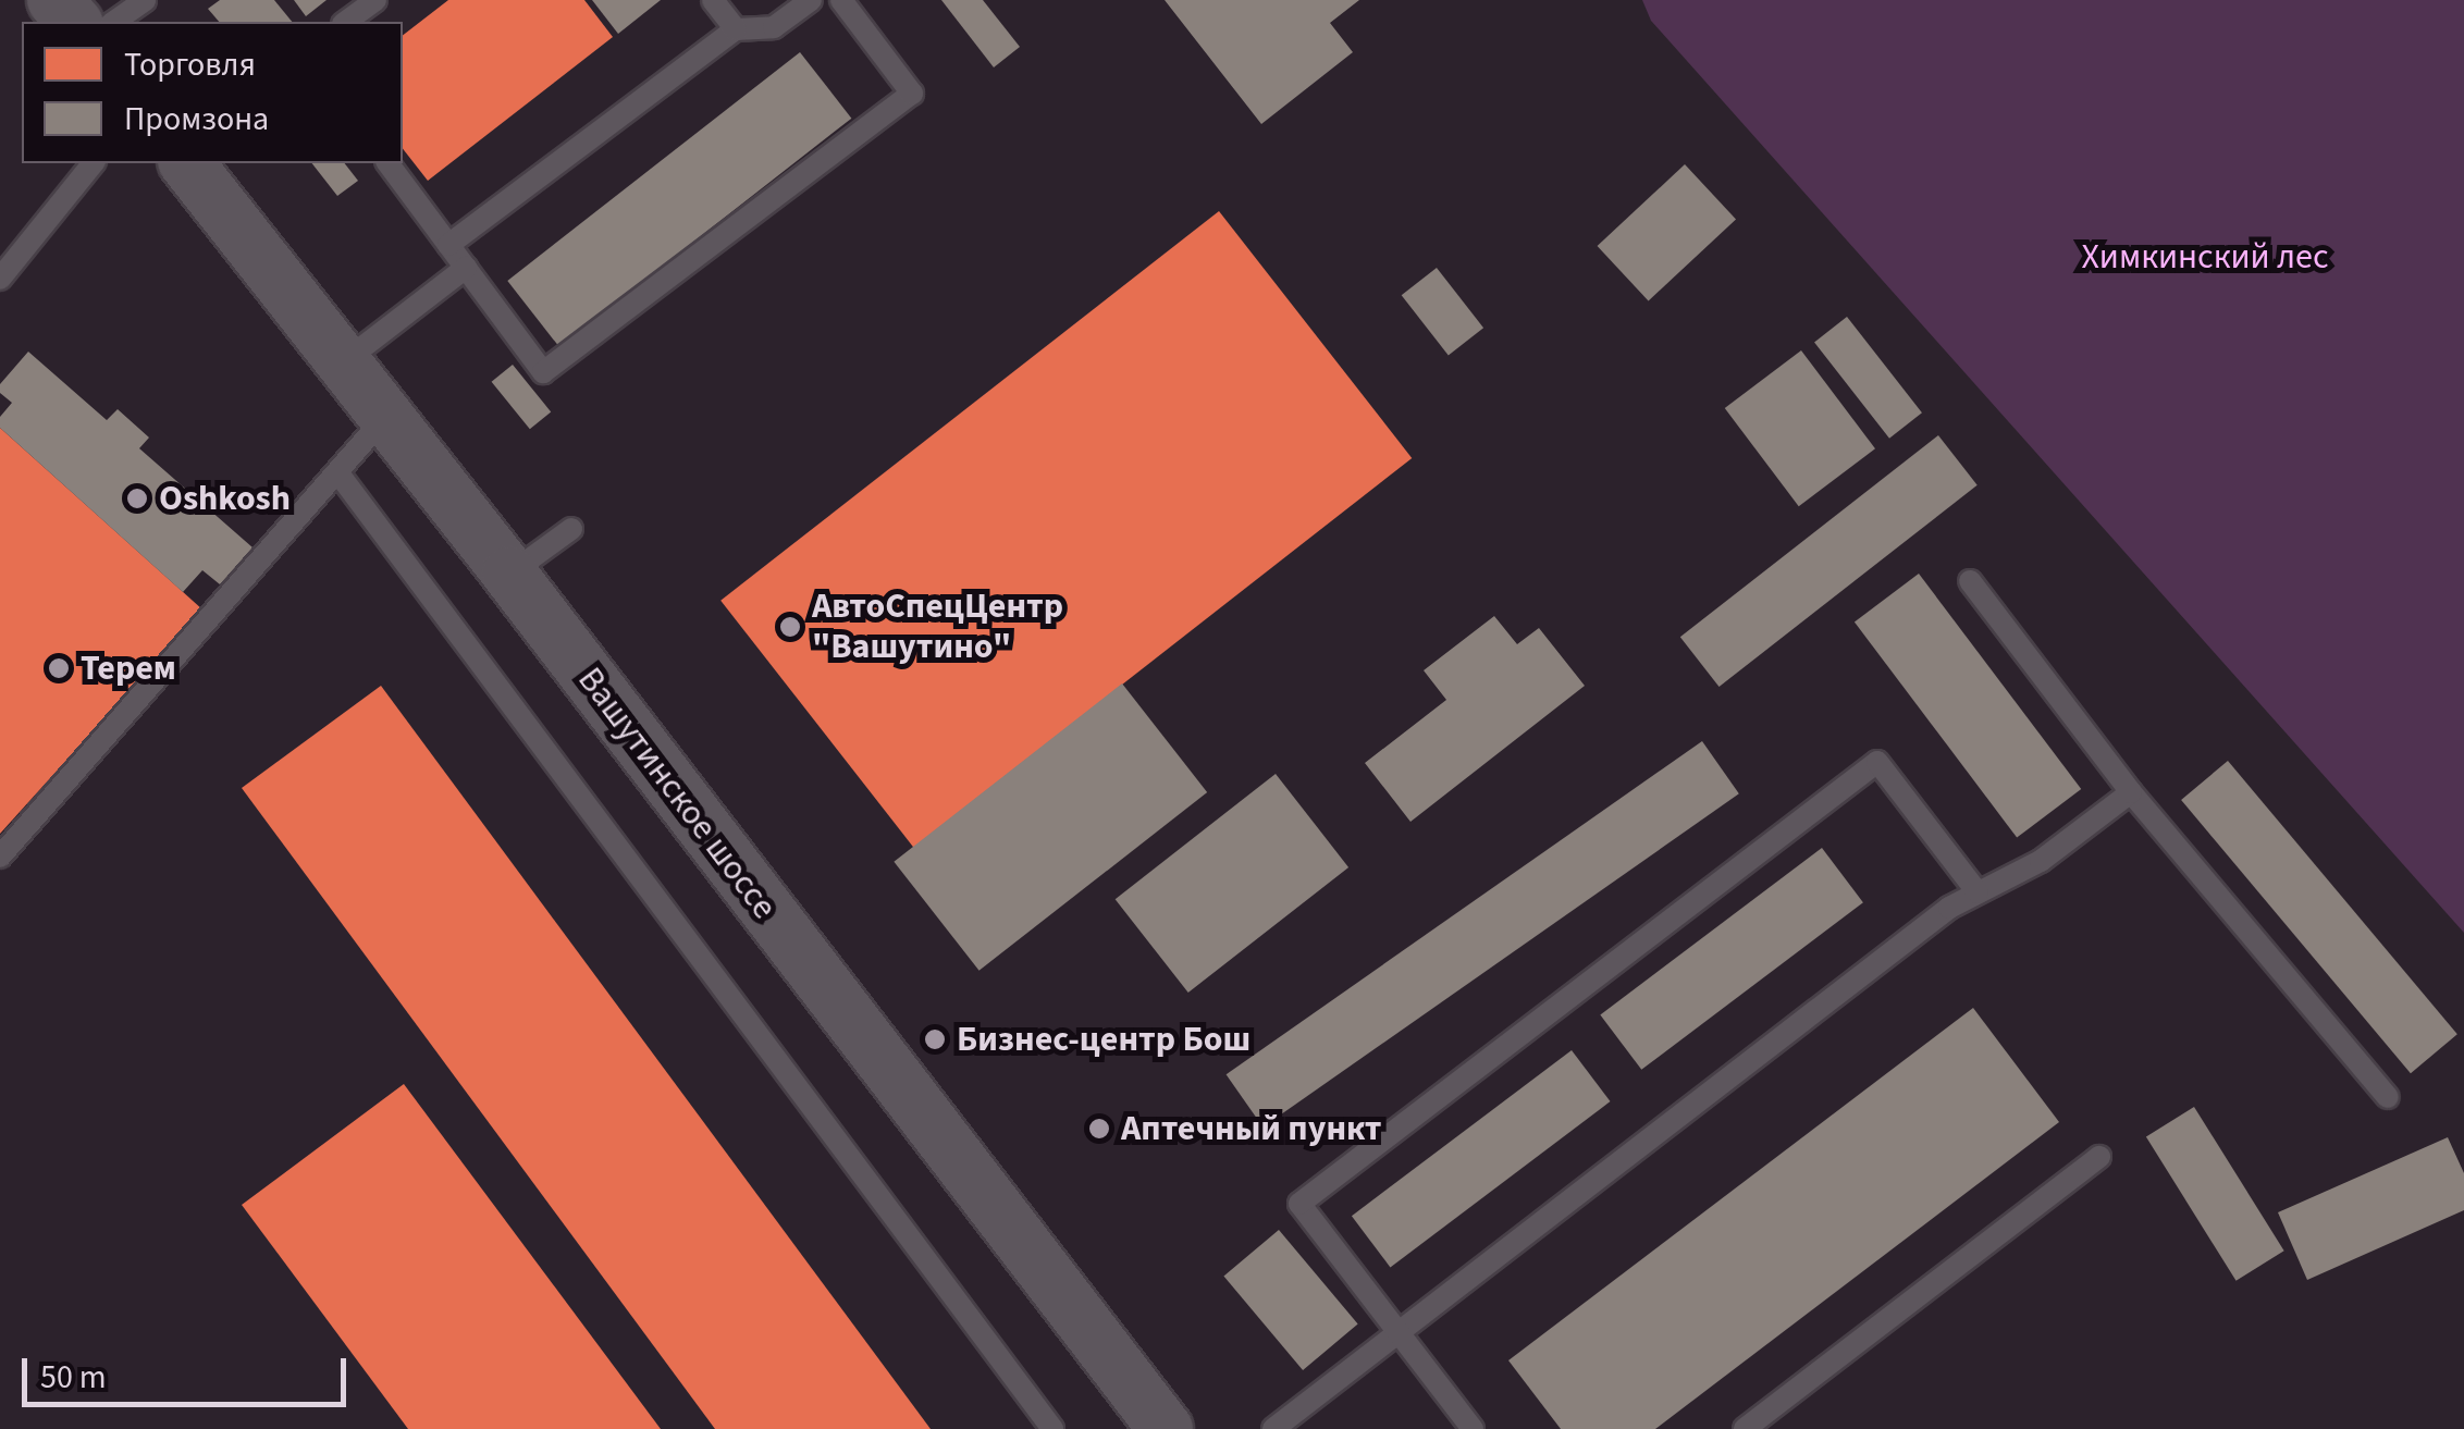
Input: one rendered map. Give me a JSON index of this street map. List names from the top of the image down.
{
  "streets": {
    "street": ["Вашутинское шоссе"]
  },
  "parks": ["Химкинский лес"],
  "places": [
    "Oshkosh",
    "АвтоСпецЦентр \"Вашутино\"",
    "Терем",
    "Бизнес-центр Бош",
    "Аптечный пункт"
  ],
  "legend": ["Торговля", "Промзона"],
  "scale_bar": "50 m"
}
